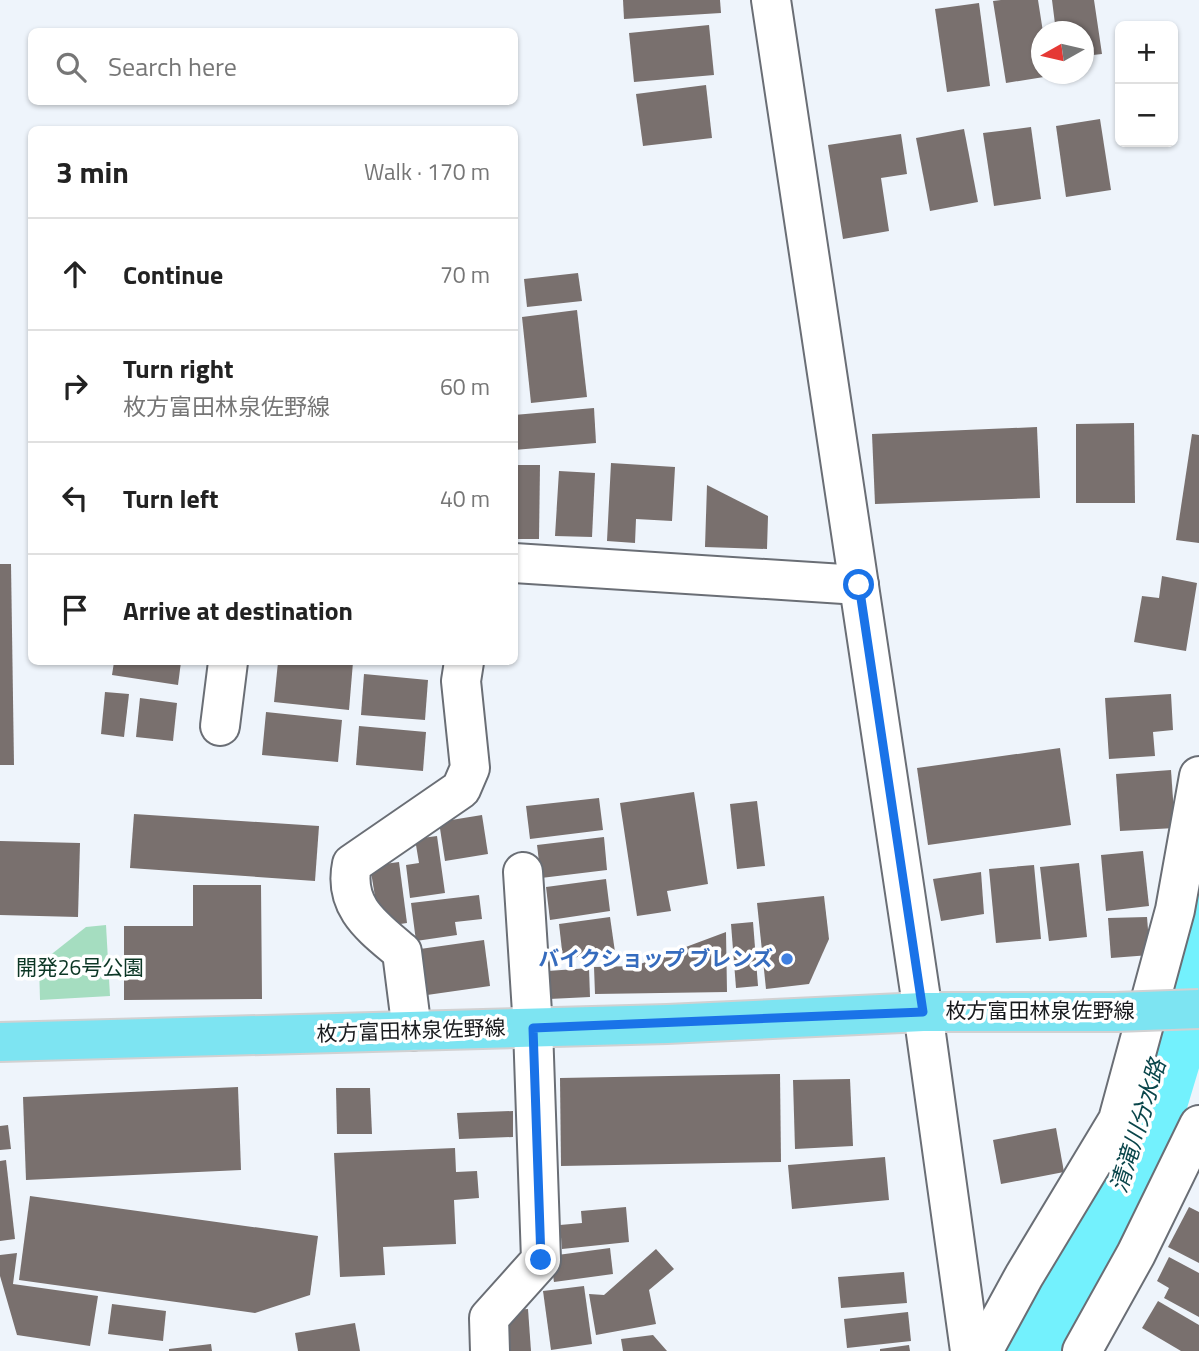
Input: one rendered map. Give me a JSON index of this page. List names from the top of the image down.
{
  "streets": {
    "main road": ["枚方富田林泉佐野線"]
  },
  "water": ["清滝川分水路"],
  "parks": ["開発26号公園"],
  "places": ["バイクショップ ブレンズ"],
  "north": "left",
  "page": {
    "map_buttons": ["+", "−"],
    "search": "Search here",
    "heading": ["3 min", "Walk · 170 m"],
    "list": [
      ["Continue", "70 m"],
      ["Turn right", "枚方富田林泉佐野線", "60 m"],
      ["Turn left", "40 m"],
      "Arrive at destination"
    ]
  }
}
